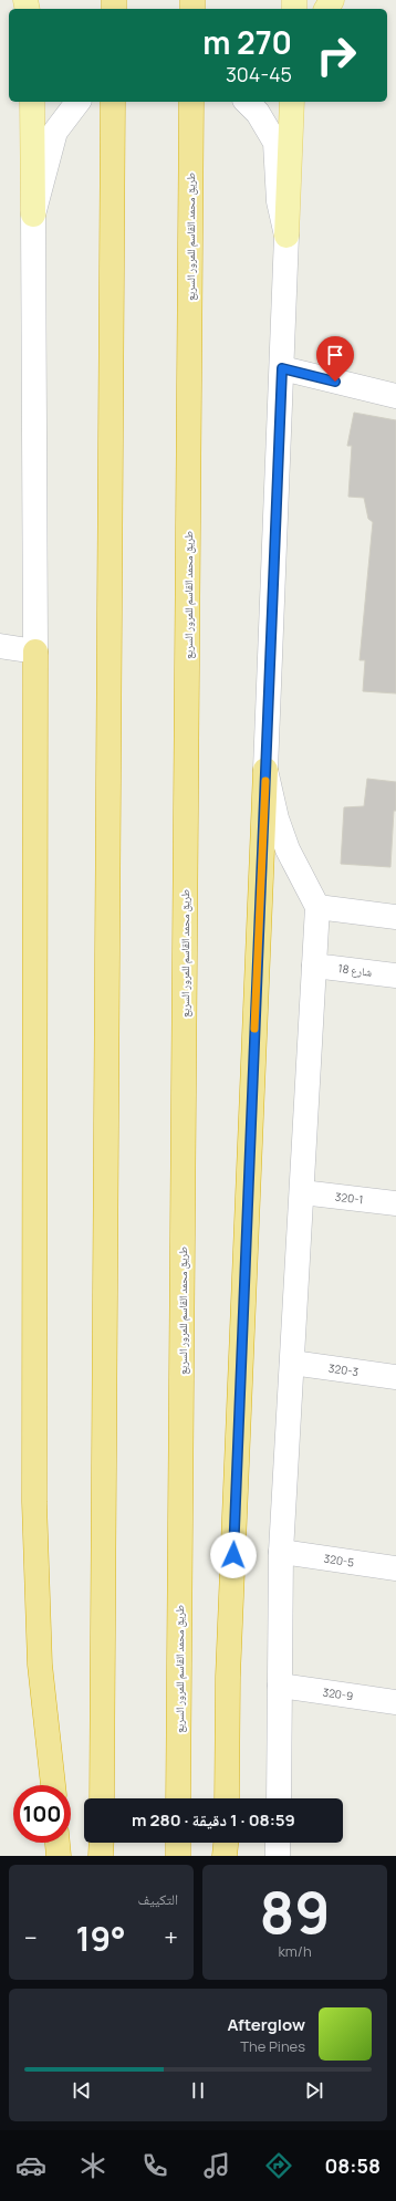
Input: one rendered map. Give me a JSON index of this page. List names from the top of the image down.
{
  "streets": {
    "highway": ["طريق محمد القاسم للمرور السريع"],
    "street": [
      "شارع 18",
      "320-1",
      "320-3",
      "320-5",
      "320-9"
    ]
  },
  "page": {
    "turn": ["270 m", "304-45"],
    "limit": "100",
    "trip": "08:59 · 1 دقيقة · 280 m",
    "tile": [
      ["89", "km/h"],
      "التكييف"
    ],
    "heat": ["−", "19°", "+"],
    "song": ["Afterglow", "The Pines"],
    "tabs": "08:58"
  }
}
